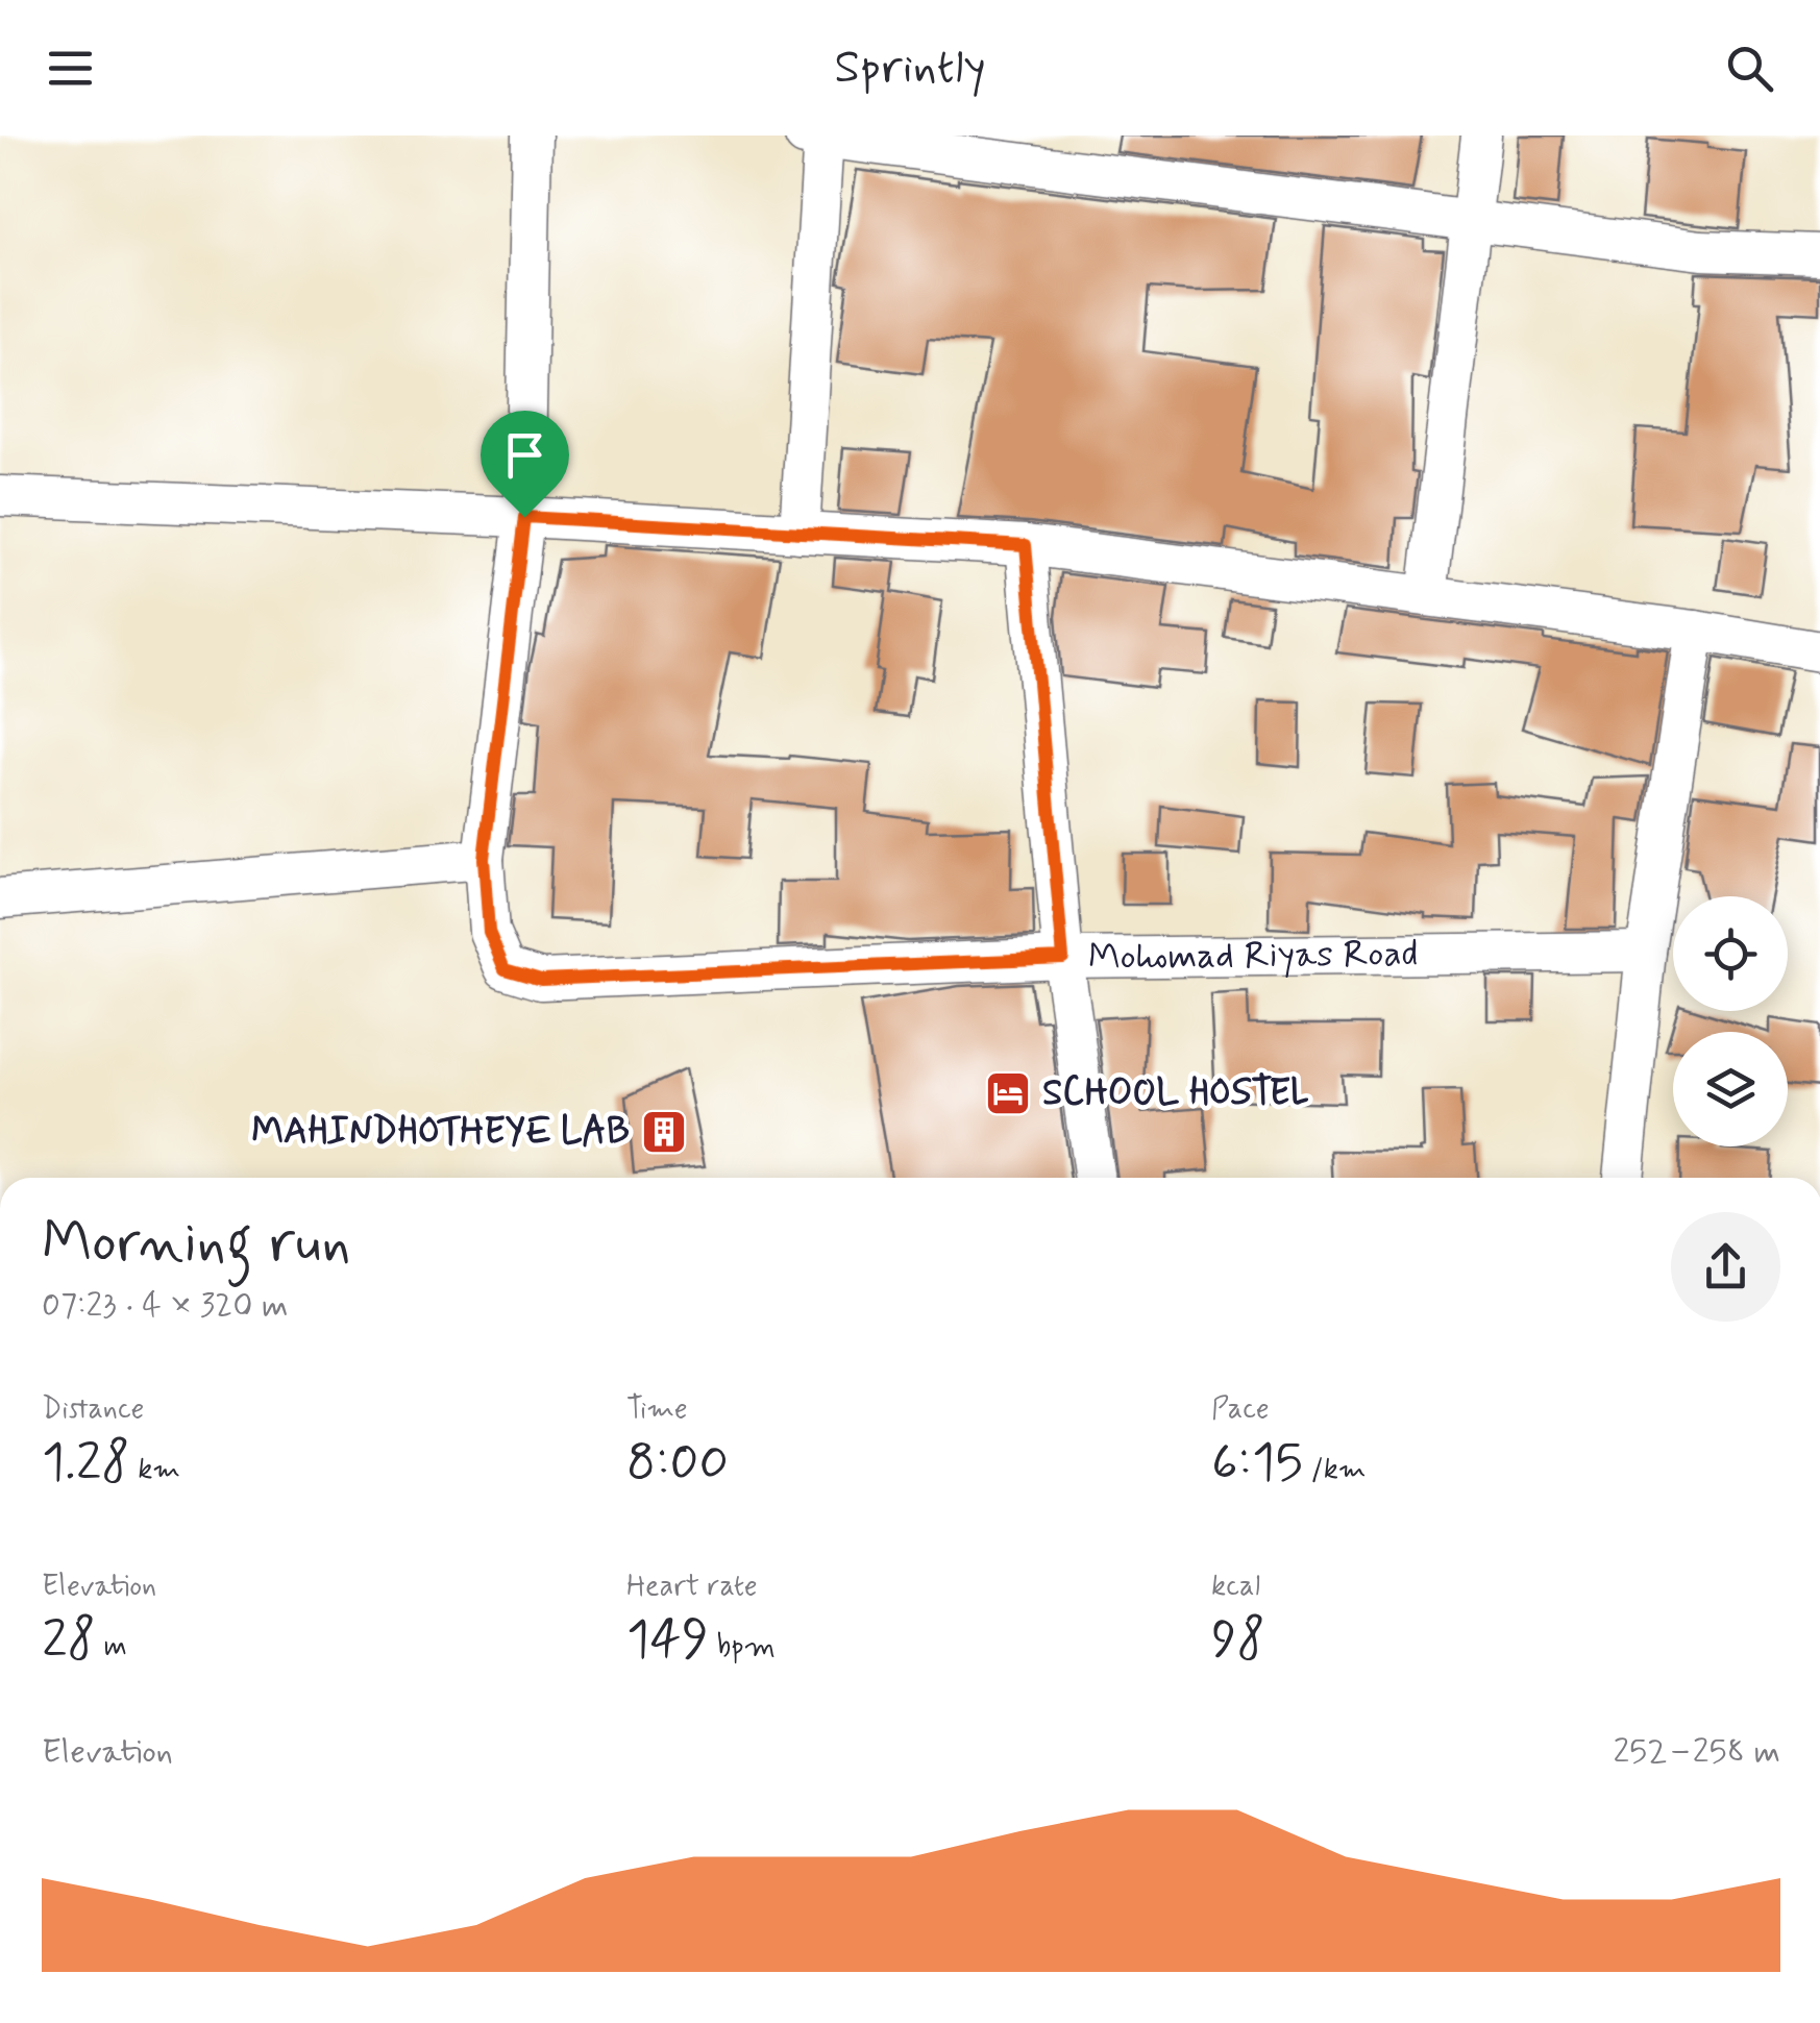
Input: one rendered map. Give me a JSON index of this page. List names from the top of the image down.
{
  "streets": {
    "street": ["Mohomad Riyas Road"]
  },
  "places": {
    "hotel": ["SCHOOL HOSTEL"],
    "building": ["MAHINDHOTHEYE LAB"]
  },
  "page": {
    "header": "Sprintly",
    "heading": ["Morning run", "07:23 · 4 × 320 m"],
    "stats": [
      ["Distance", "1.28 km"],
      ["Time", "8:00"],
      ["Pace", "6:15 /km"],
      ["Elevation", "28 m"],
      ["Heart rate", "149 bpm"],
      ["kcal", "98"]
    ],
    "chart": ["Elevation", "252–258 m"]
  }
}
